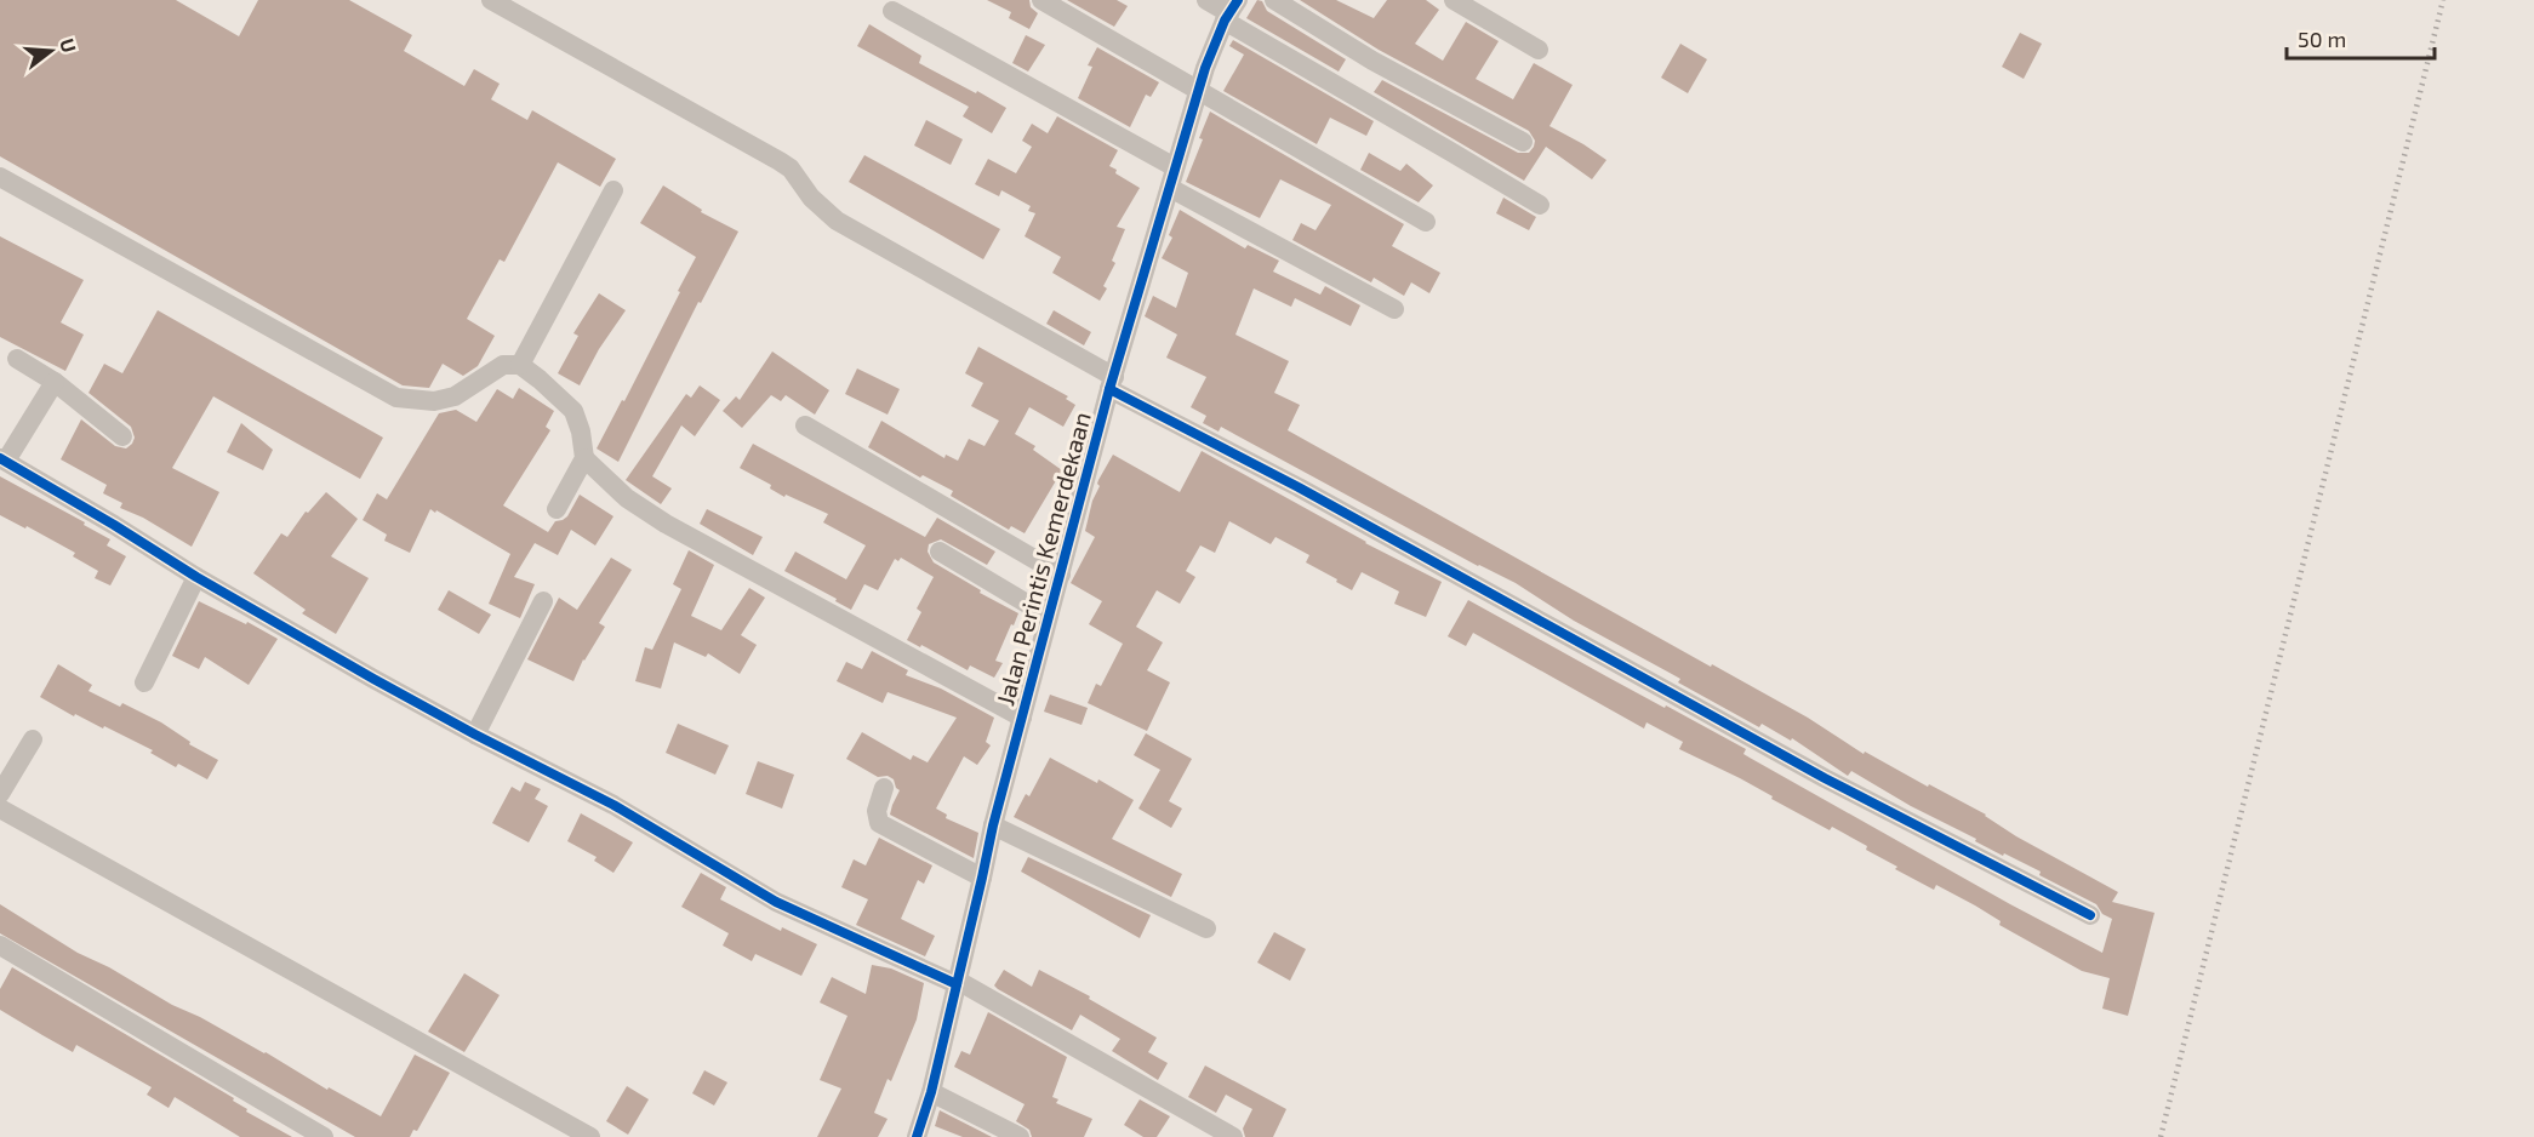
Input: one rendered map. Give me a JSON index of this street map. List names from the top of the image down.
{
  "streets": {
    "street": ["Jalan Perintis Kemerdekaan"]
  },
  "scale_bar": "50 m",
  "north": "right"
}
